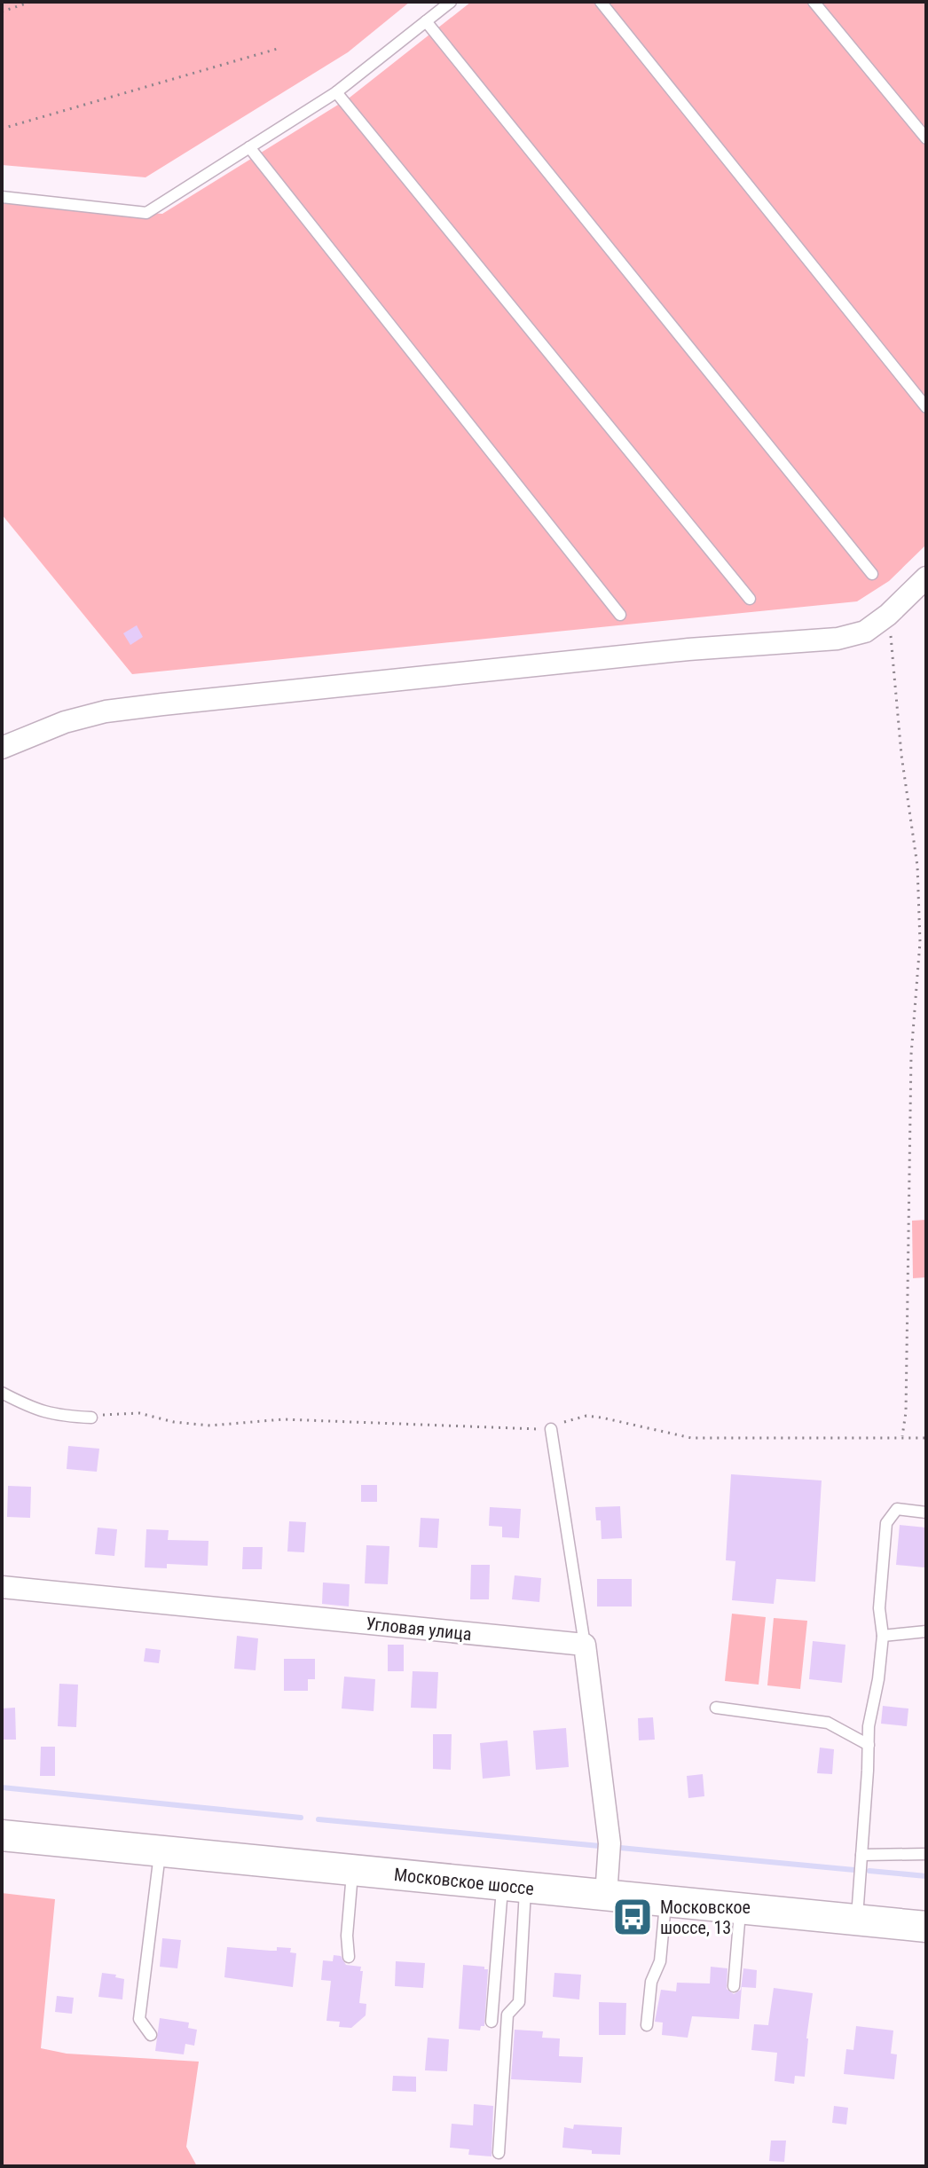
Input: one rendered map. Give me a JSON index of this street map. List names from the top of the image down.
{
  "streets": {
    "main road": ["Московское шоссе"],
    "street": ["Угловая улица"]
  },
  "places": {
    "bus stop": ["Московское шоссе, 13"]
  }
}
